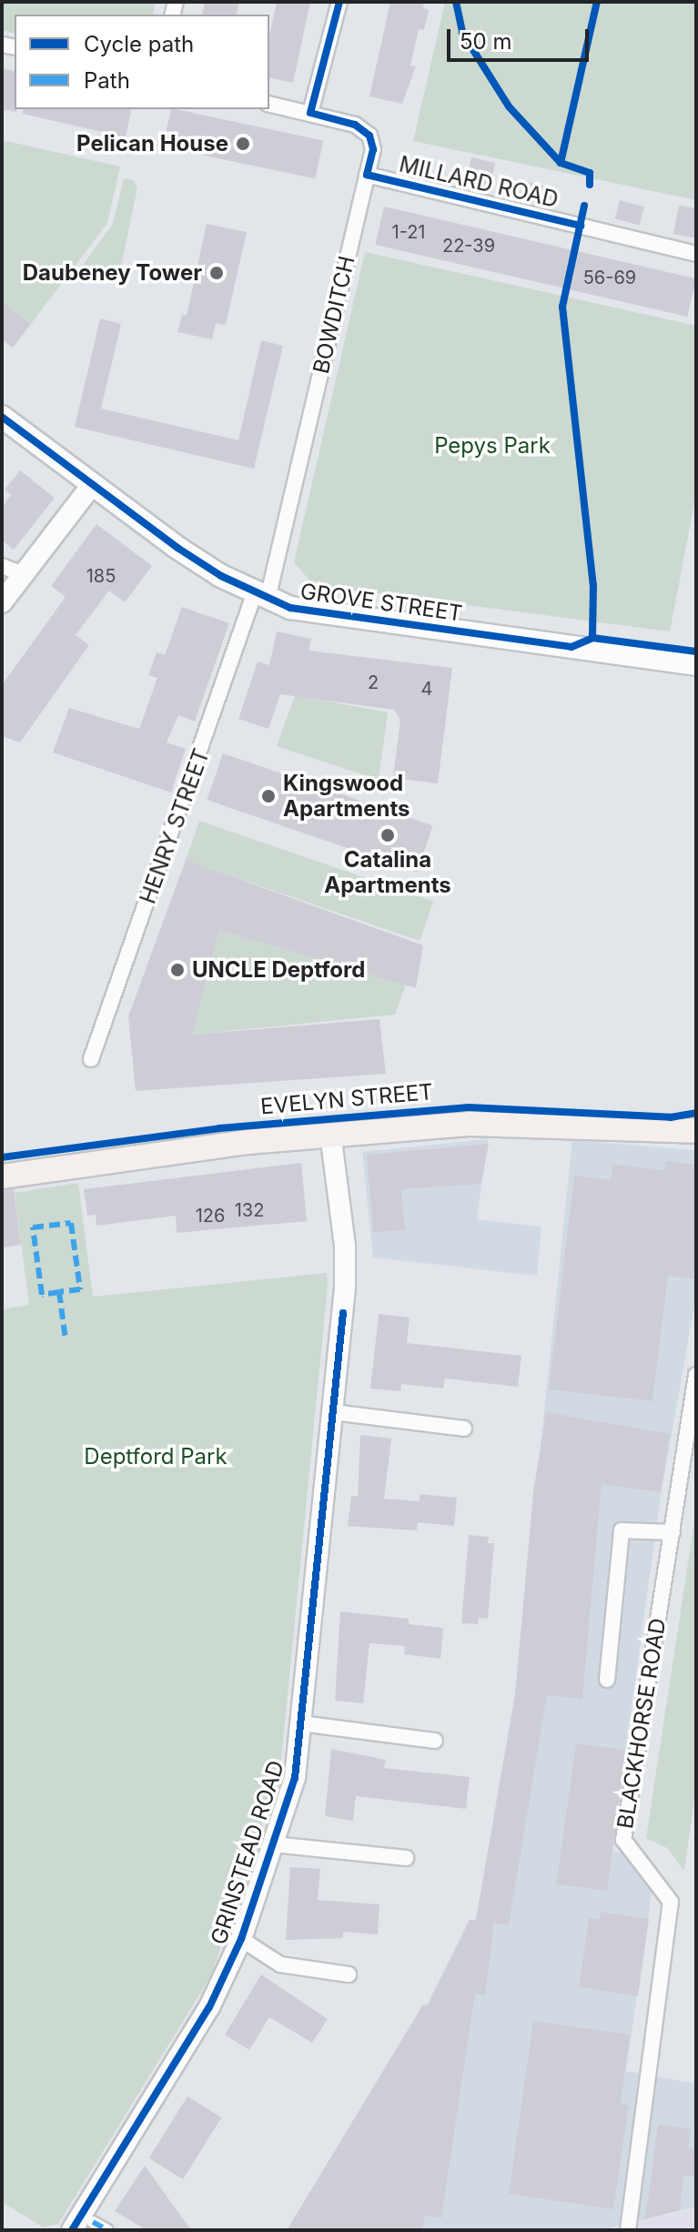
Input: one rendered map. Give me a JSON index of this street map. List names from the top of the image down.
{
  "streets": {
    "main road": ["GROVE STREET", "EVELYN STREET"],
    "street": [
      "MILLARD ROAD",
      "BOWDITCH",
      "HENRY STREET",
      "BLACKHORSE ROAD",
      "GRINSTEAD ROAD"
    ]
  },
  "crossings": [
    ["MILLARD ROAD", "BOWDITCH"],
    ["BOWDITCH", "GROVE STREET"],
    ["BOWDITCH", "HENRY STREET"],
    ["GROVE STREET", "HENRY STREET"],
    ["EVELYN STREET", "GRINSTEAD ROAD"]
  ],
  "parks": ["Pepys Park", "Deptford Park"],
  "places": [
    "Pelican House",
    "Daubeney Tower",
    "Kingswood Apartments",
    "Catalina Apartments",
    "UNCLE Deptford"
  ],
  "house_numbers": [
    "1-21",
    "22-39",
    "56-69",
    "185",
    "2",
    "4",
    "132",
    "126"
  ],
  "legend": ["Cycle path", "Path"],
  "scale_bar": "50 m"
}
